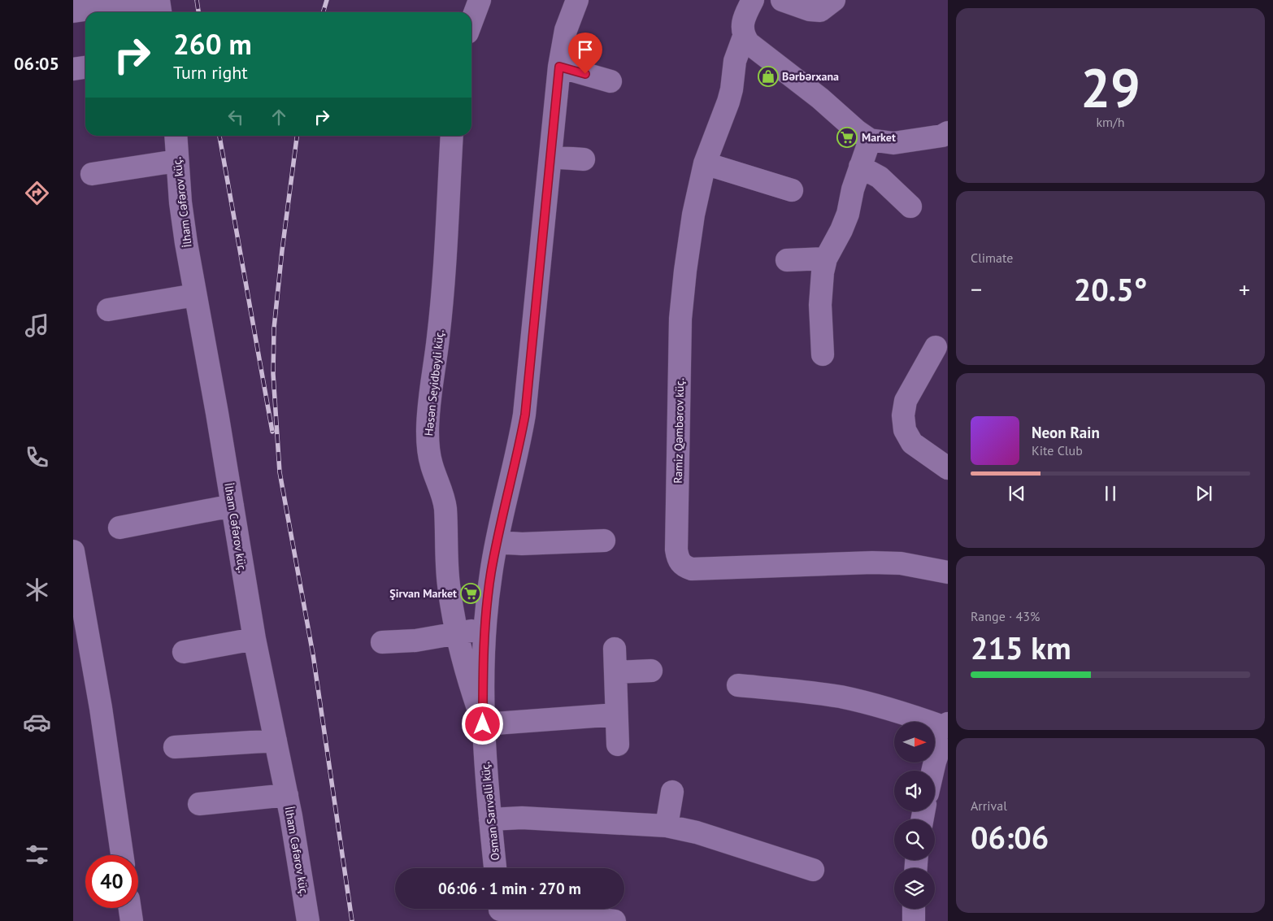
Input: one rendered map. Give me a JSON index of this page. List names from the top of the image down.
{
  "streets": {
    "street": [
      "İlham Cəfərov küç.",
      "Həsən Seyidbəyli küç.",
      "Ramiz Qəmbərov küç.",
      "Osman Sarıvəlli küç."
    ]
  },
  "crossings": [
    ["Həsən Seyidbəyli küç.", "Osman Sarıvəlli küç."]
  ],
  "places": {
    "shop": ["Bərbərxana"],
    "supermarket": ["Market", "Şirvan Market"]
  },
  "north": "right",
  "page": {
    "tabs": "06:05",
    "tile": [
      ["29", "km/h"],
      "Climate",
      ["Range · 43%", "215 km"],
      ["Arrival", "06:06"]
    ],
    "turn": ["260 m", "Turn right"],
    "heat": ["−", "20.5°", "+"],
    "song": ["Neon Rain", "Kite Club"],
    "limit": "40",
    "trip": "06:06 · 1 min · 270 m"
  }
}
